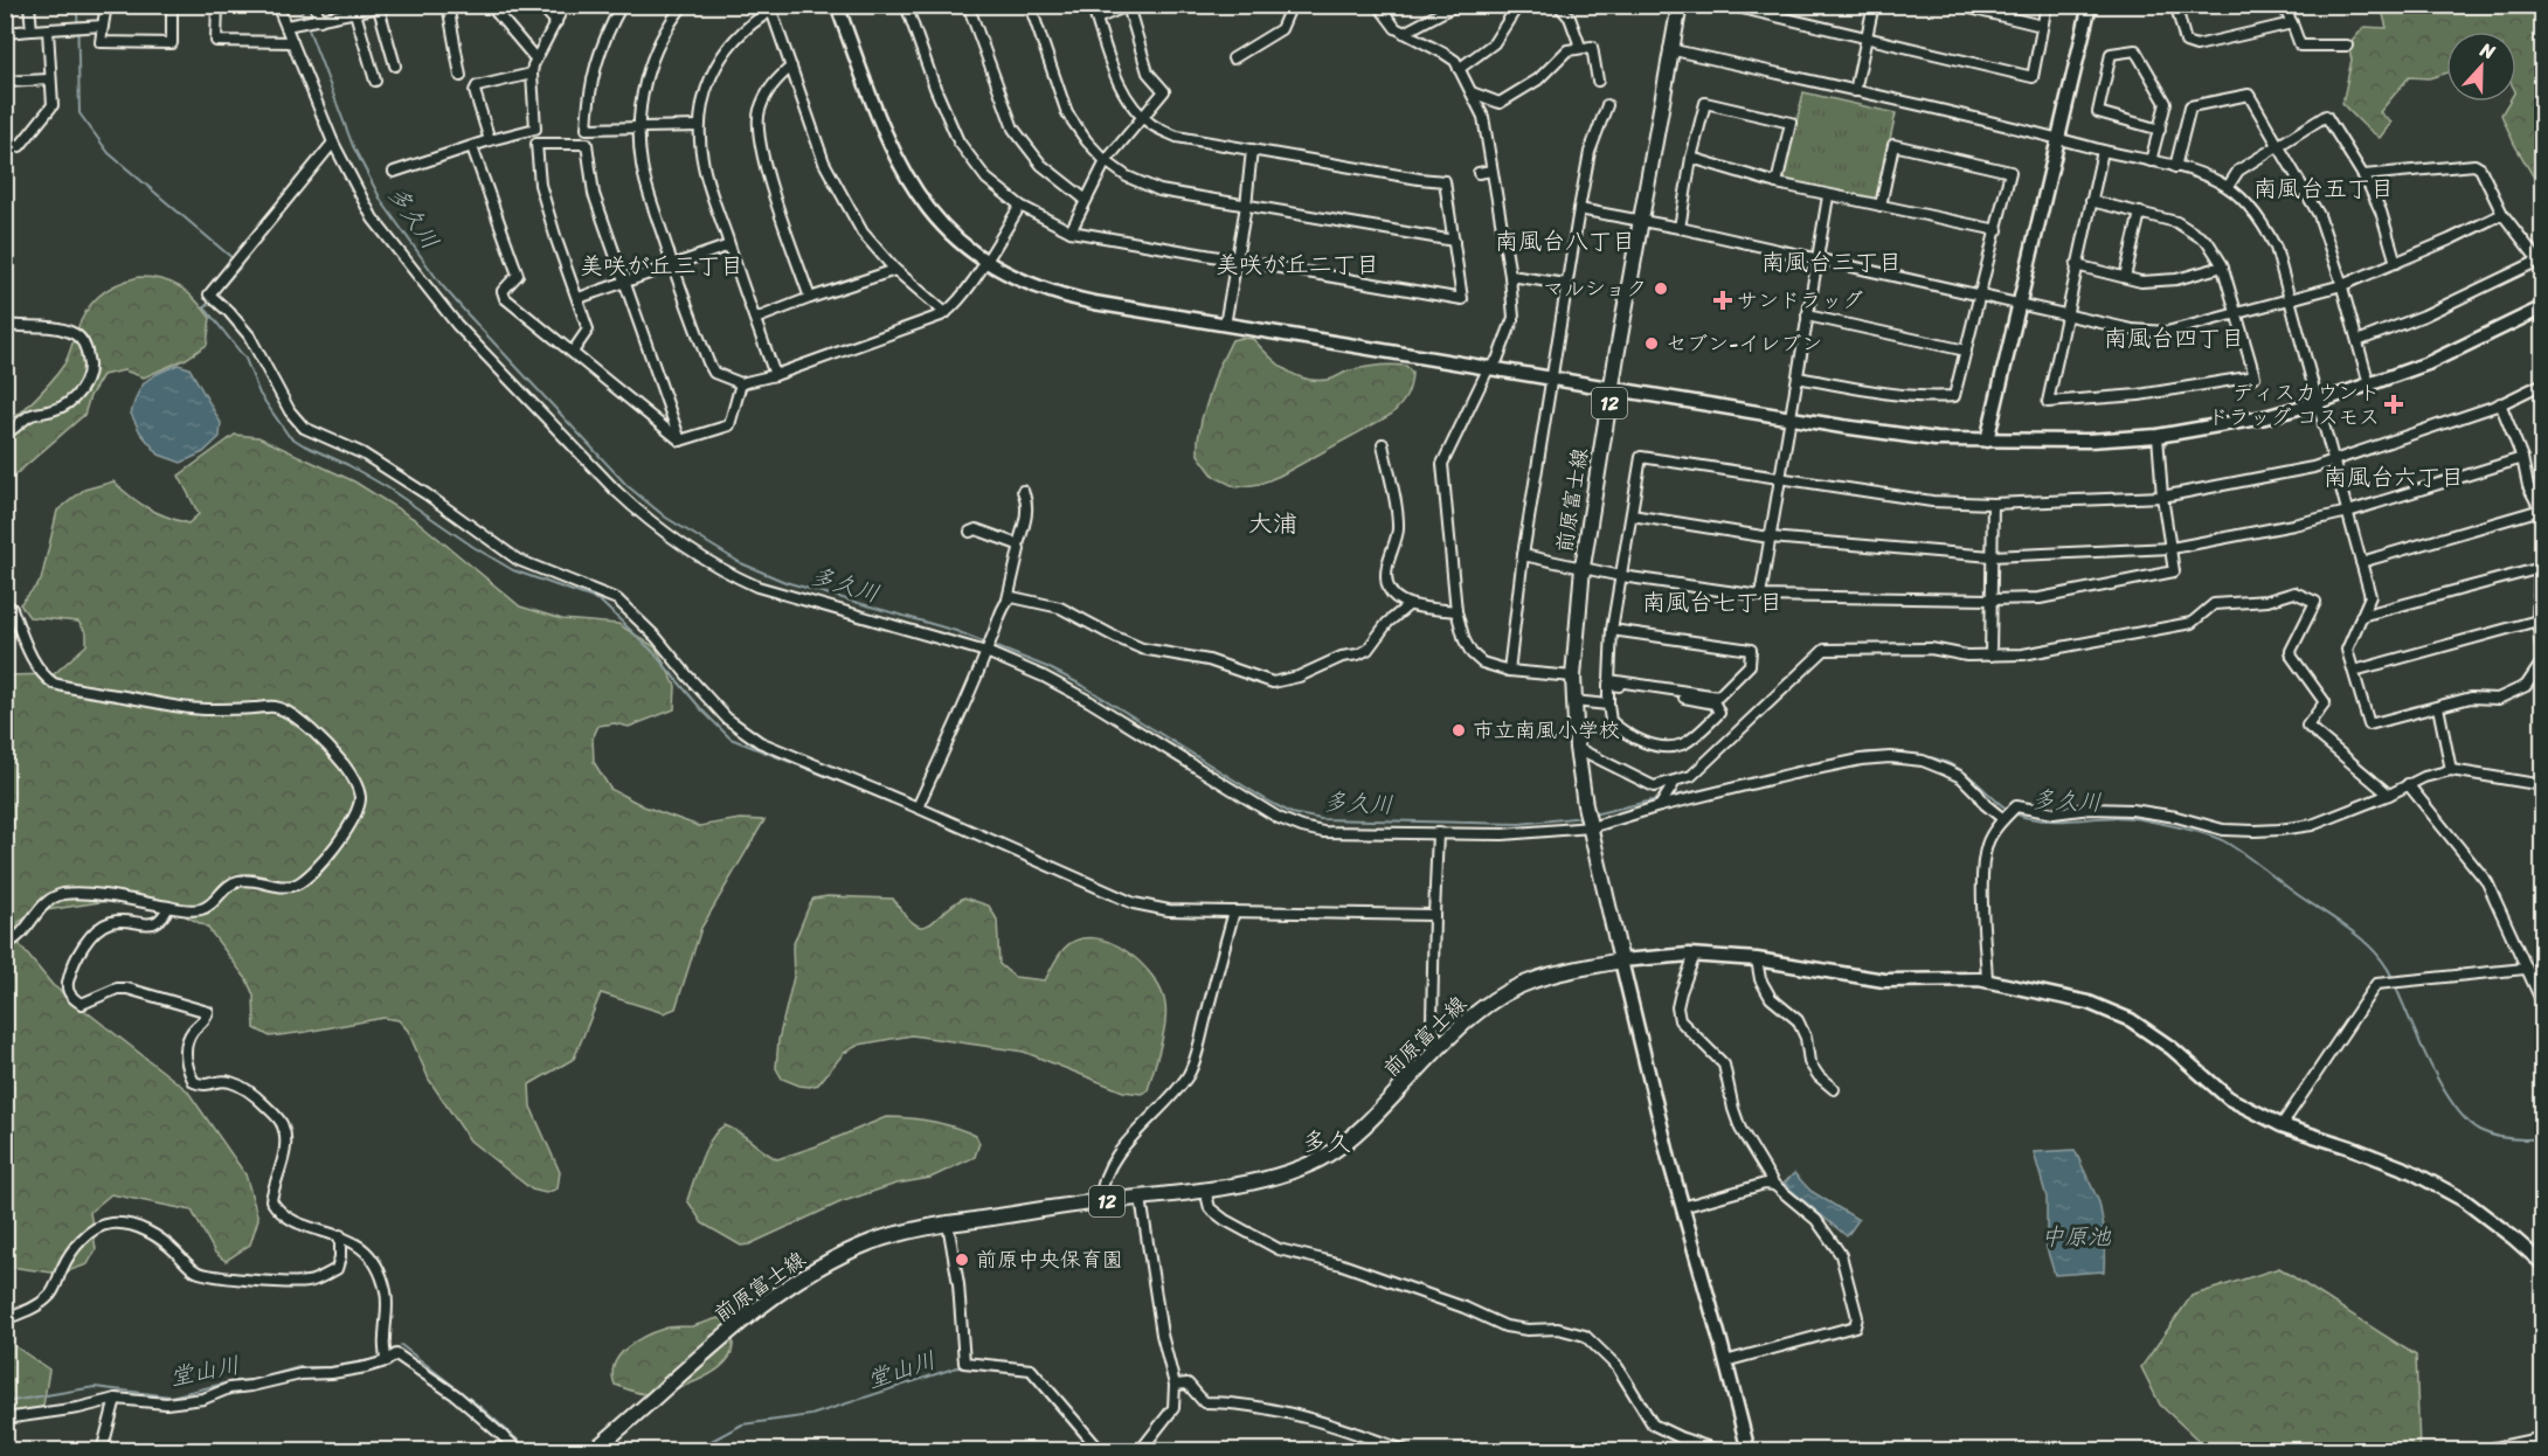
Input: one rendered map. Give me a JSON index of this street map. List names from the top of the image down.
{
  "streets": {
    "main road": ["12", "前原富士線"]
  },
  "districts": [
    "南風台五丁目",
    "南風台八丁目",
    "南風台三丁目",
    "美咲が丘二丁目",
    "美咲が丘三丁目",
    "南風台四丁目",
    "南風台六丁目",
    "大浦",
    "南風台七丁目",
    "多久"
  ],
  "water": ["多久川", "中原池", "堂山川"],
  "places": {
    "other": [
      "マルショク",
      "セブン-イレブン",
      "市立南風小学校",
      "前原中央保育園"
    ],
    "health": ["サンドラッグ", "ディスカウント ドラッグ コスモス"]
  },
  "north": "top"
}
